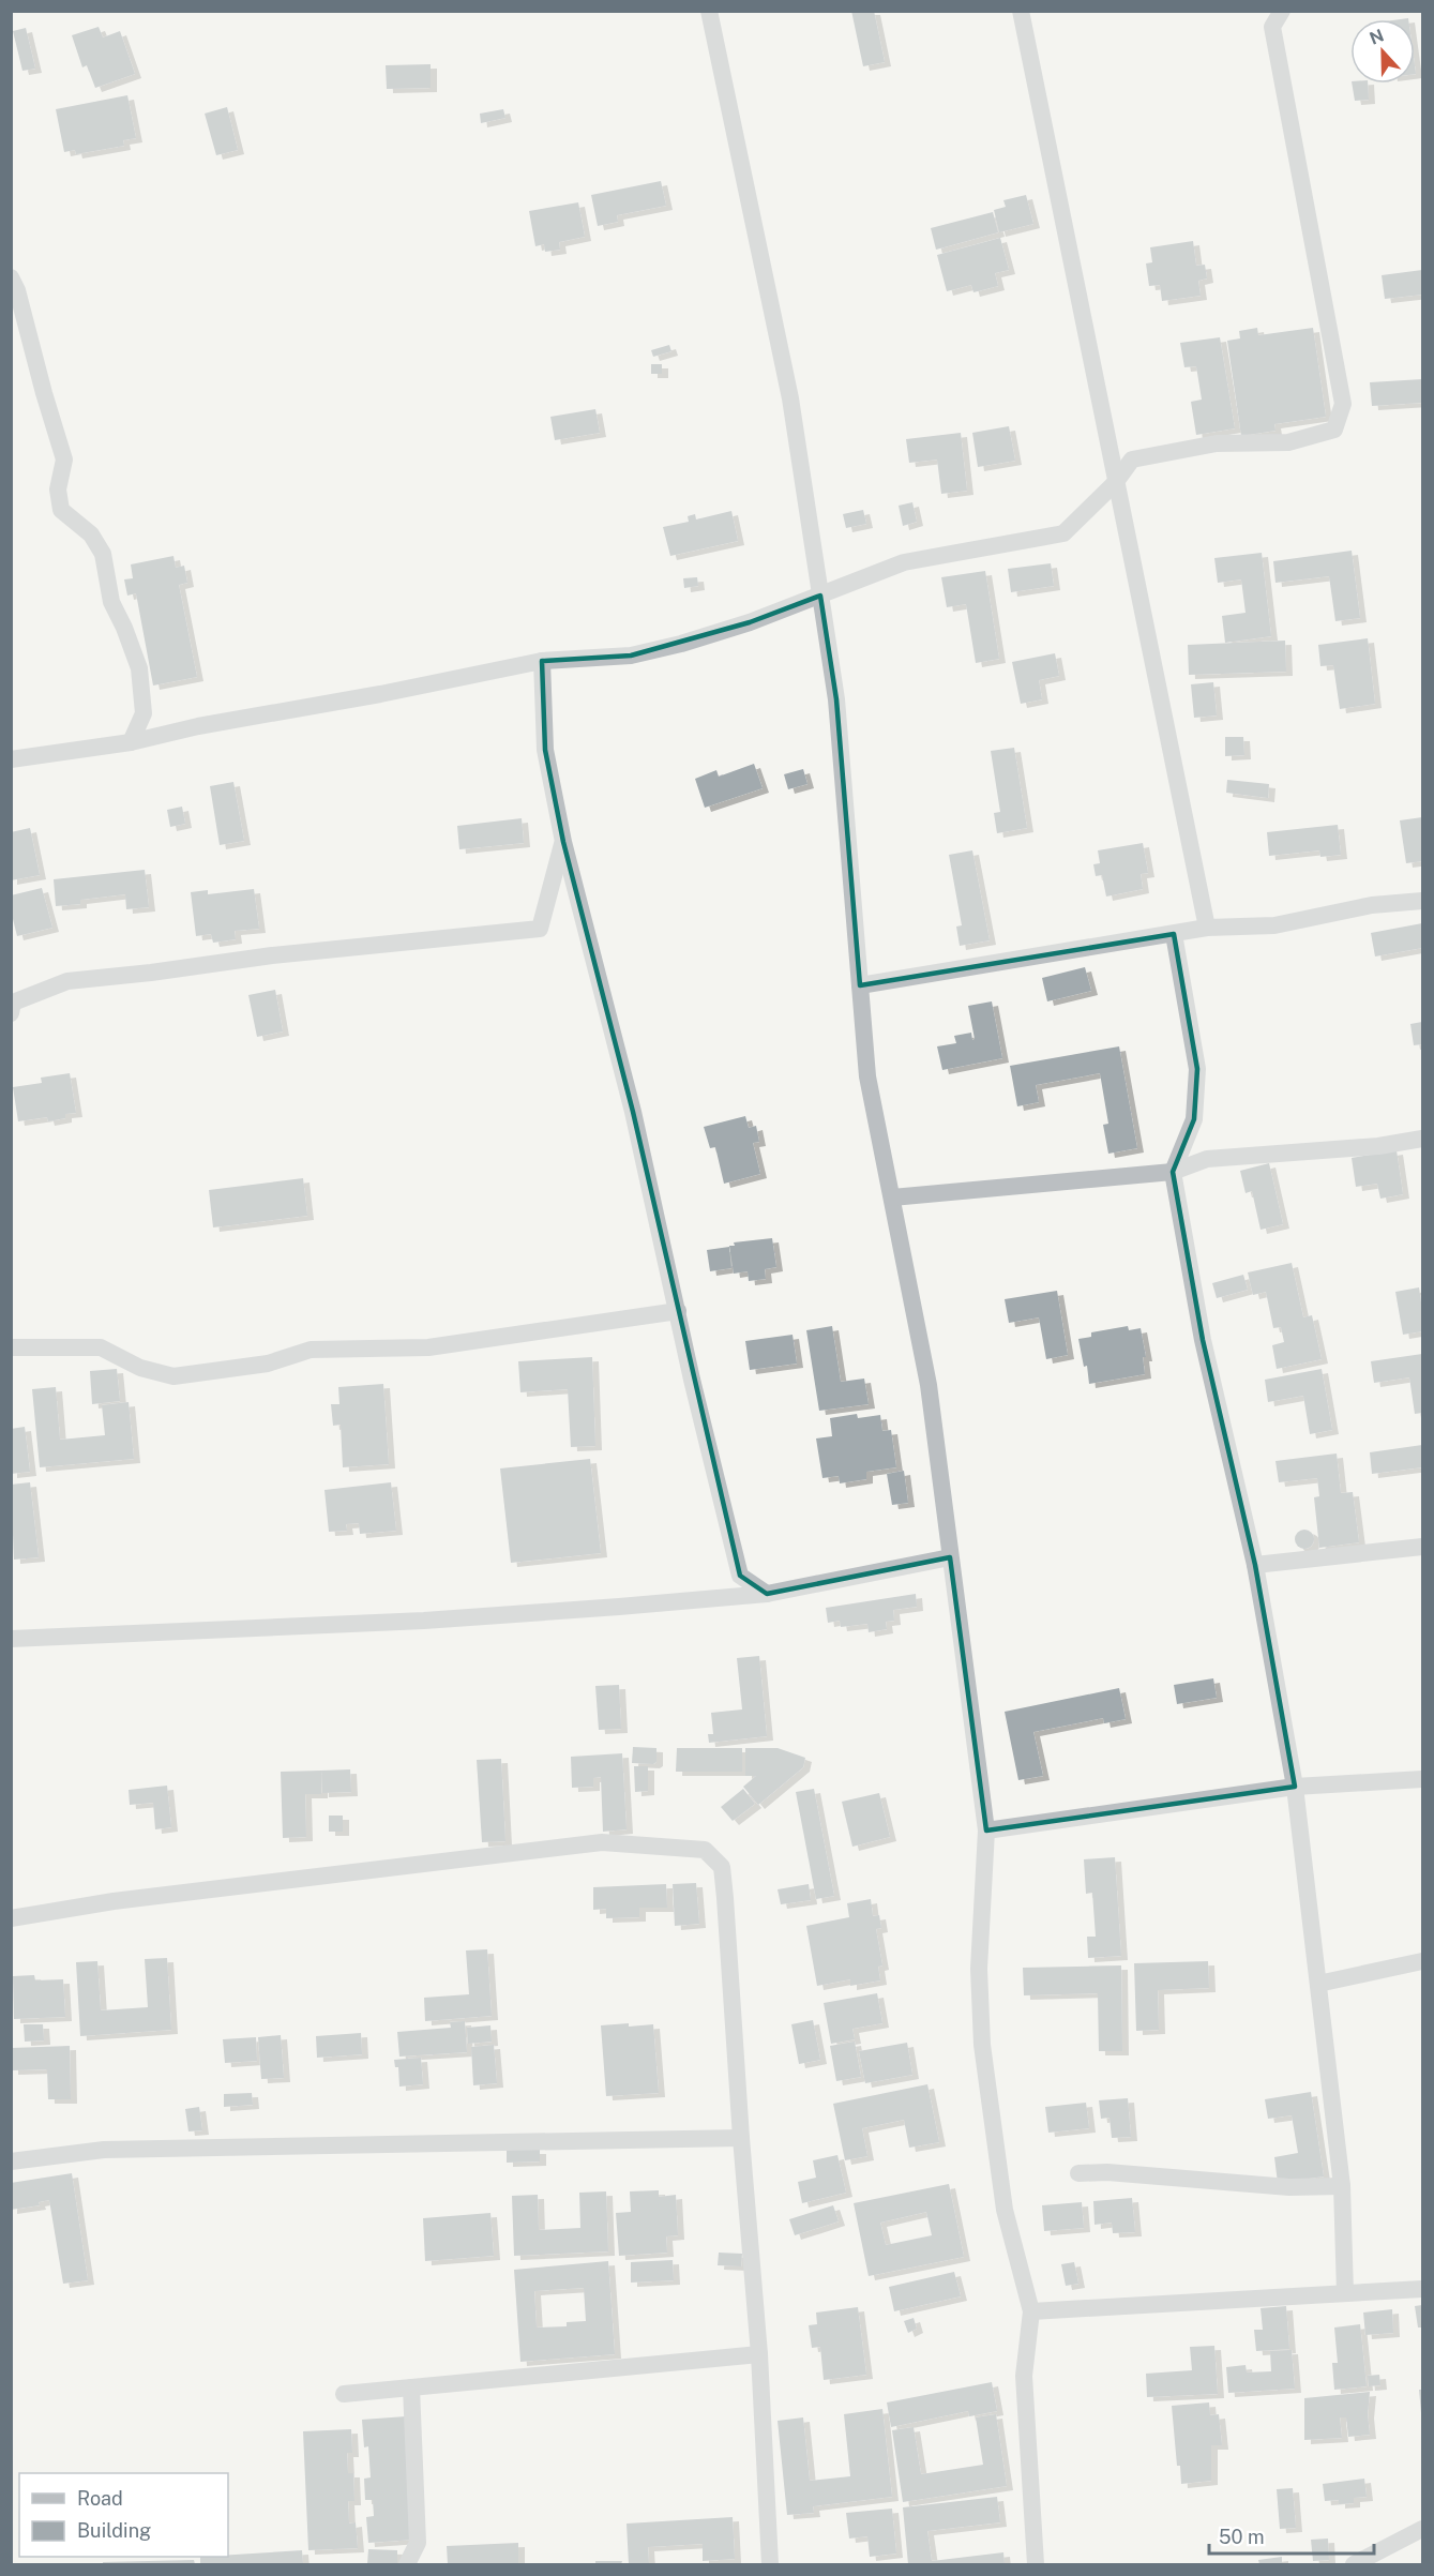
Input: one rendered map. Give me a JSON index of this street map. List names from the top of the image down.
{
  "legend": ["Road", "Building"],
  "scale_bar": "50 m",
  "north": "top"
}
